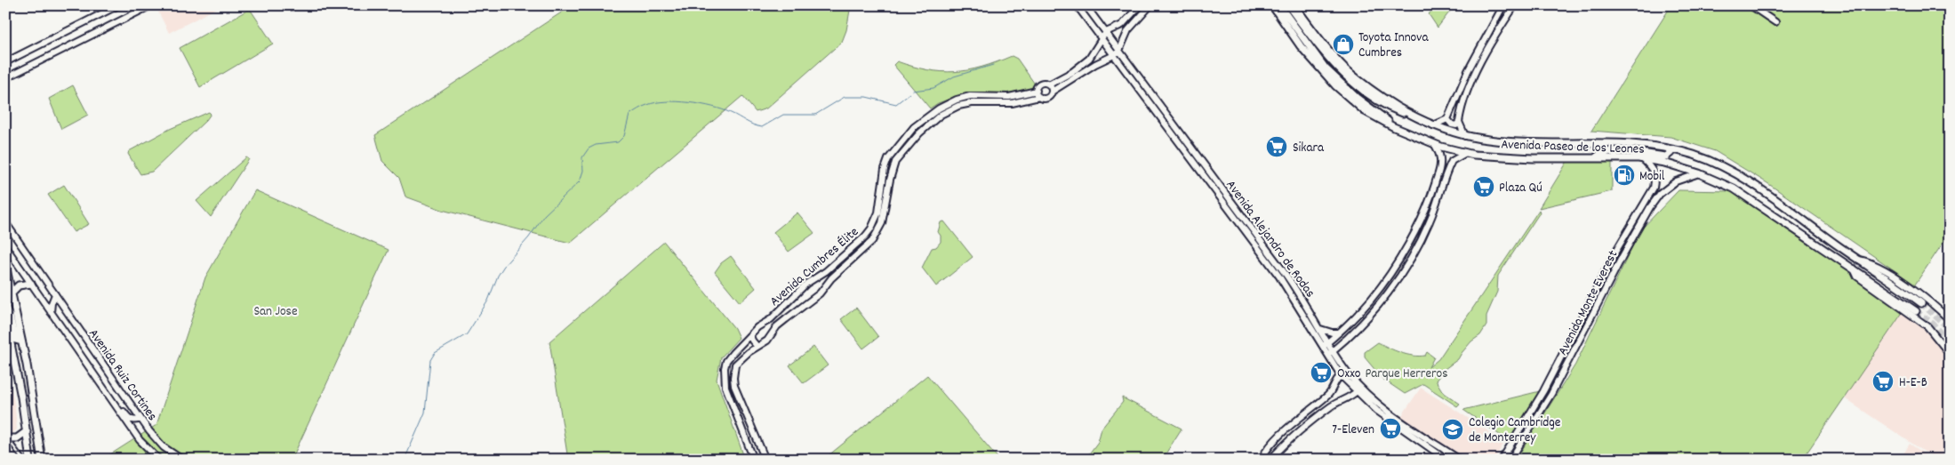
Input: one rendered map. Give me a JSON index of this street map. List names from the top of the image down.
{
  "streets": {
    "main road": ["Avenida Paseo de los Leones"],
    "street": [
      "Avenida Alejandro de Rodas",
      "Avenida Cumbres Élite",
      "Avenida Monte Everest",
      "Avenida Ruiz Cortines"
    ]
  },
  "crossings": [
    ["Avenida Paseo de los Leones", "Avenida Monte Everest"]
  ],
  "parks": ["San Jose", "Parque Herreros"],
  "places": {
    "shop": ["Toyota Innova Cumbres"],
    "supermarket": [
      "Sikara",
      "Plaza Qú",
      "Oxxo",
      "H-E-B",
      "7-Eleven"
    ],
    "fuel station": ["Mobil"],
    "school or university": ["Colegio Cambridge de Monterrey"]
  }
}
